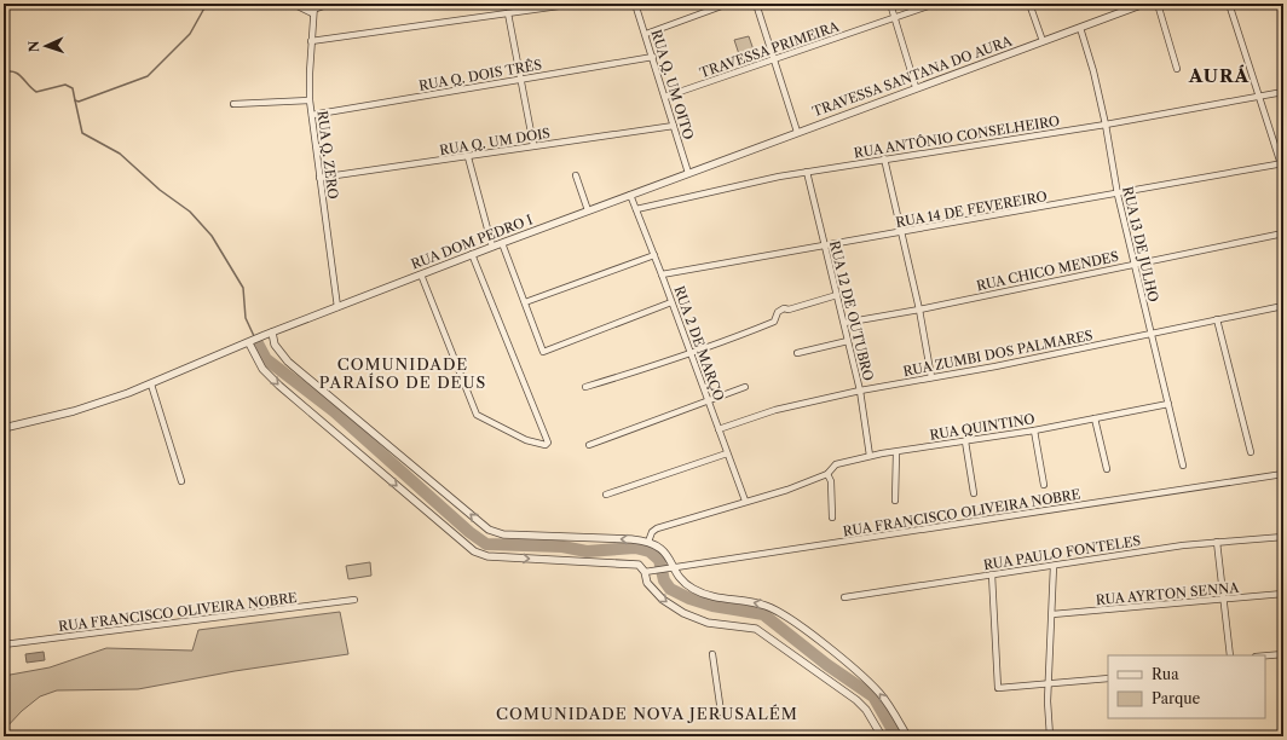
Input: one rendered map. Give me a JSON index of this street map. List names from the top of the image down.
{
  "streets": {
    "street": [
      "TRAVESSA PRIMEIRA",
      "RUA Q. DOIS TRÊS",
      "TRAVESSA SANTANA DO AURA",
      "RUA Q. UM OITO",
      "RUA ANTÔNIO CONSELHEIRO",
      "RUA Q. UM DOIS",
      "RUA Q. ZERO",
      "RUA 14 DE FEVEREIRO",
      "RUA DOM PEDRO I",
      "RUA 13 DE JULHO",
      "RUA CHICO MENDES",
      "RUA 12 DE OUTUBRO",
      "RUA 2 DE MARÇO",
      "RUA ZUMBI DOS PALMARES",
      "RUA QUINTINO",
      "RUA FRANCISCO OLIVEIRA NOBRE",
      "RUA PAULO FONTELES",
      "RUA AYRTON SENNA"
    ]
  },
  "crossings": [
    ["TRAVESSA PRIMEIRA", "RUA Q. UM OITO"],
    ["RUA Q. DOIS TRÊS", "RUA Q. UM OITO"],
    ["RUA Q. DOIS TRÊS", "RUA Q. ZERO"],
    ["TRAVESSA SANTANA DO AURA", "RUA Q. UM OITO"],
    ["TRAVESSA SANTANA DO AURA", "RUA DOM PEDRO I"],
    ["TRAVESSA SANTANA DO AURA", "RUA 13 DE JULHO"],
    ["RUA Q. UM OITO", "RUA Q. UM DOIS"],
    ["RUA Q. UM OITO", "RUA DOM PEDRO I"],
    ["RUA ANTÔNIO CONSELHEIRO", "RUA 13 DE JULHO"],
    ["RUA ANTÔNIO CONSELHEIRO", "RUA 12 DE OUTUBRO"],
    ["RUA ANTÔNIO CONSELHEIRO", "RUA 2 DE MARÇO"],
    ["RUA Q. UM DOIS", "RUA Q. ZERO"],
    ["RUA Q. ZERO", "RUA DOM PEDRO I"],
    ["RUA 14 DE FEVEREIRO", "RUA 13 DE JULHO"],
    ["RUA 14 DE FEVEREIRO", "RUA 12 DE OUTUBRO"],
    ["RUA 14 DE FEVEREIRO", "RUA 2 DE MARÇO"],
    ["RUA DOM PEDRO I", "RUA 2 DE MARÇO"],
    ["RUA 13 DE JULHO", "RUA CHICO MENDES"],
    ["RUA 13 DE JULHO", "RUA ZUMBI DOS PALMARES"],
    ["RUA 13 DE JULHO", "RUA QUINTINO"],
    ["RUA CHICO MENDES", "RUA 12 DE OUTUBRO"],
    ["RUA 12 DE OUTUBRO", "RUA ZUMBI DOS PALMARES"],
    ["RUA 12 DE OUTUBRO", "RUA QUINTINO"],
    ["RUA 2 DE MARÇO", "RUA ZUMBI DOS PALMARES"],
    ["RUA 2 DE MARÇO", "RUA QUINTINO"]
  ],
  "districts": ["AURÁ", "COMUNIDADE PARAÍSO DE DEUS", "COMUNIDADE NOVA JERUSALÉM"],
  "legend": ["Rua", "Parque"],
  "north": "left"
}
